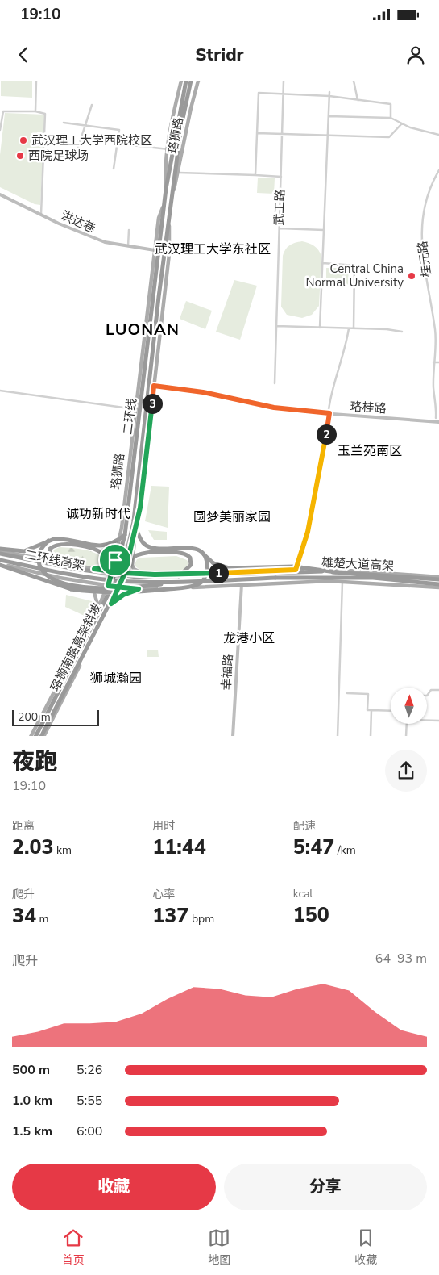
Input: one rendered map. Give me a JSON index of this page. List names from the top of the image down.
{
  "streets": {
    "highway": [
      "二环线",
      "二环线高架",
      "雄楚大道高架",
      "珞狮南路高架斜坡"
    ],
    "main road": ["珞狮路"],
    "street": [
      "武工路",
      "洪达巷",
      "桂元路",
      "珞桂路",
      "幸福路"
    ]
  },
  "crossings": [
    ["珞狮路", "洪达巷"],
    ["珞狮路", "二环线"],
    ["二环线", "珞狮南路高架斜坡"],
    ["二环线高架", "雄楚大道高架"]
  ],
  "districts": [
    "武汉理工大学东社区",
    "LUONAN",
    "玉兰苑南区",
    "诚功新时代",
    "圆梦美丽家园",
    "龙港小区",
    "狮城瀚园"
  ],
  "places": ["武汉理工大学西院校区", "西院足球场", "Central China Normal University"],
  "scale_bar": "200 m",
  "north": "top",
  "page": {
    "status": "19:10",
    "header": "Stridr",
    "pins": ["3", "2", "1"],
    "scale": "200 m",
    "heading": ["夜跑", "19:10"],
    "stats": [
      ["距离", "2.03 km"],
      ["用时", "11:44"],
      ["配速", "5:47 /km"],
      ["爬升", "34 m"],
      ["心率", "137 bpm"],
      ["kcal", "150"]
    ],
    "chart": ["爬升", "64–93 m"],
    "list": [
      {
        "name": "500 m",
        "note": "5:26"
      },
      {
        "name": "1.0 km",
        "note": "5:55"
      },
      {
        "name": "1.5 km",
        "note": "6:00"
      }
    ],
    "buttons": ["收藏", "分享"],
    "tabs": ["首页", "地图", "收藏"]
  }
}
